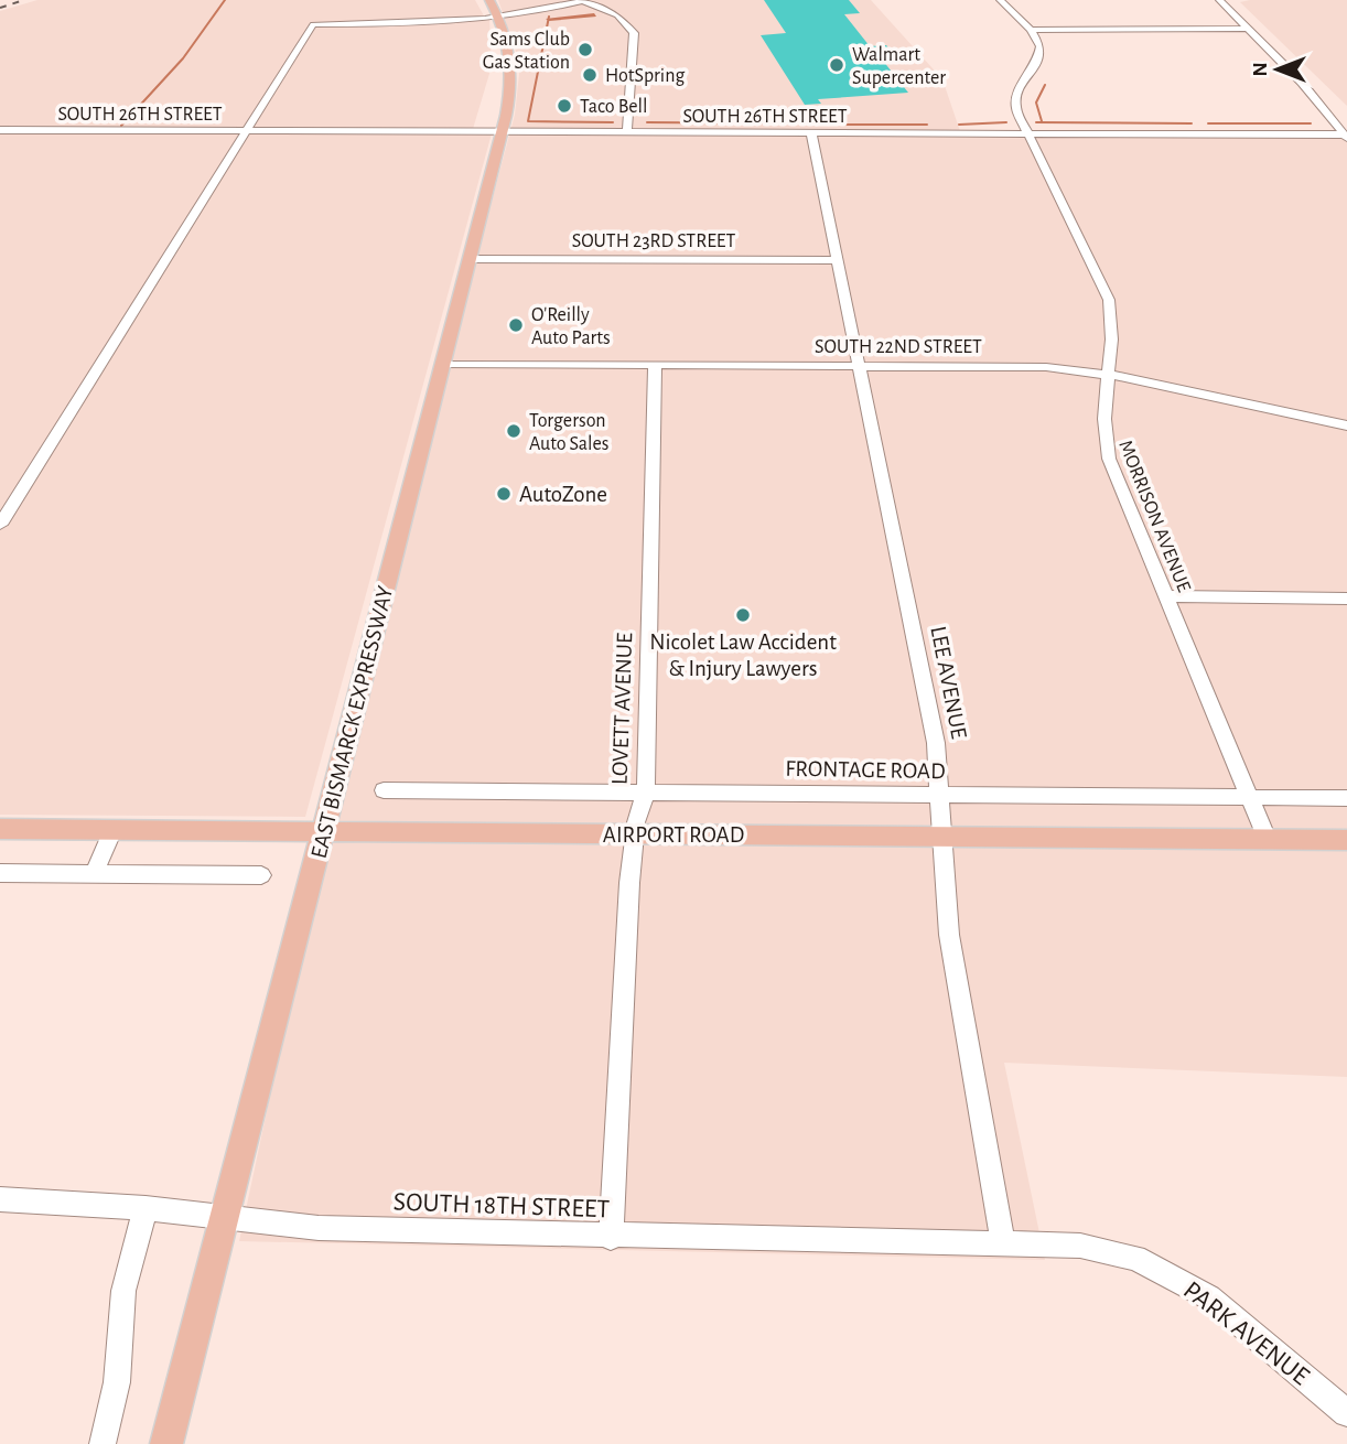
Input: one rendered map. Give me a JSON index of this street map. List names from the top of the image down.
{
  "streets": {
    "main road": ["EAST BISMARCK EXPRESSWAY", "AIRPORT ROAD"],
    "street": [
      "SOUTH 26TH STREET",
      "SOUTH 23RD STREET",
      "SOUTH 22ND STREET",
      "MORRISON AVENUE",
      "LEE AVENUE",
      "LOVETT AVENUE",
      "FRONTAGE ROAD",
      "SOUTH 18TH STREET",
      "PARK AVENUE"
    ]
  },
  "crossings": [
    ["SOUTH 26TH STREET", "MORRISON AVENUE"],
    ["SOUTH 26TH STREET", "LEE AVENUE"],
    ["SOUTH 26TH STREET", "EAST BISMARCK EXPRESSWAY"],
    ["SOUTH 23RD STREET", "LEE AVENUE"],
    ["SOUTH 23RD STREET", "EAST BISMARCK EXPRESSWAY"],
    ["SOUTH 22ND STREET", "MORRISON AVENUE"],
    ["SOUTH 22ND STREET", "LEE AVENUE"],
    ["SOUTH 22ND STREET", "LOVETT AVENUE"],
    ["SOUTH 22ND STREET", "EAST BISMARCK EXPRESSWAY"],
    ["MORRISON AVENUE", "FRONTAGE ROAD"],
    ["MORRISON AVENUE", "AIRPORT ROAD"],
    ["LEE AVENUE", "FRONTAGE ROAD"],
    ["LEE AVENUE", "AIRPORT ROAD"],
    ["LEE AVENUE", "SOUTH 18TH STREET"],
    ["LEE AVENUE", "PARK AVENUE"],
    ["LOVETT AVENUE", "FRONTAGE ROAD"],
    ["LOVETT AVENUE", "AIRPORT ROAD"],
    ["LOVETT AVENUE", "SOUTH 18TH STREET"],
    ["EAST BISMARCK EXPRESSWAY", "AIRPORT ROAD"],
    ["EAST BISMARCK EXPRESSWAY", "SOUTH 18TH STREET"],
    ["SOUTH 18TH STREET", "PARK AVENUE"]
  ],
  "places": [
    "Sams Club Gas Station",
    "Walmart Supercenter",
    "HotSpring",
    "Taco Bell",
    "O'Reilly Auto Parts",
    "Torgerson Auto Sales",
    "AutoZone",
    "Nicolet Law Accident & Injury Lawyers"
  ],
  "north": "left"
}
